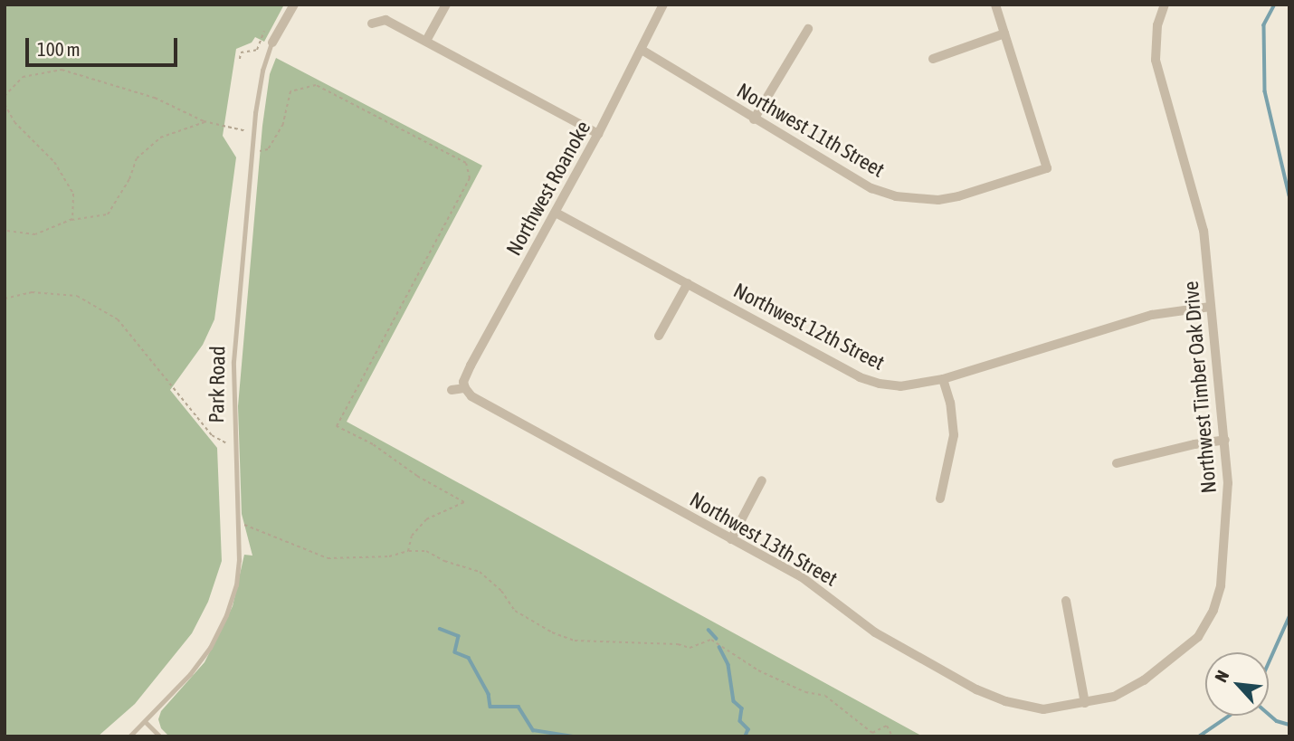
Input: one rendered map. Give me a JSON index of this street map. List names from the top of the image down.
{
  "streets": {
    "street": [
      "Northwest 11th Street",
      "Northwest Roanoke",
      "Northwest 12th Street",
      "Park Road",
      "Northwest Timber Oak Drive",
      "Northwest 13th Street"
    ]
  },
  "crossings": [
    ["Northwest 11th Street", "Northwest Roanoke"],
    ["Northwest Roanoke", "Northwest 12th Street"],
    ["Northwest Roanoke", "Northwest 13th Street"],
    ["Northwest 12th Street", "Northwest Timber Oak Drive"],
    ["Northwest Timber Oak Drive", "Northwest 13th Street"]
  ],
  "scale_bar": "100 m",
  "north": "top left"
}
